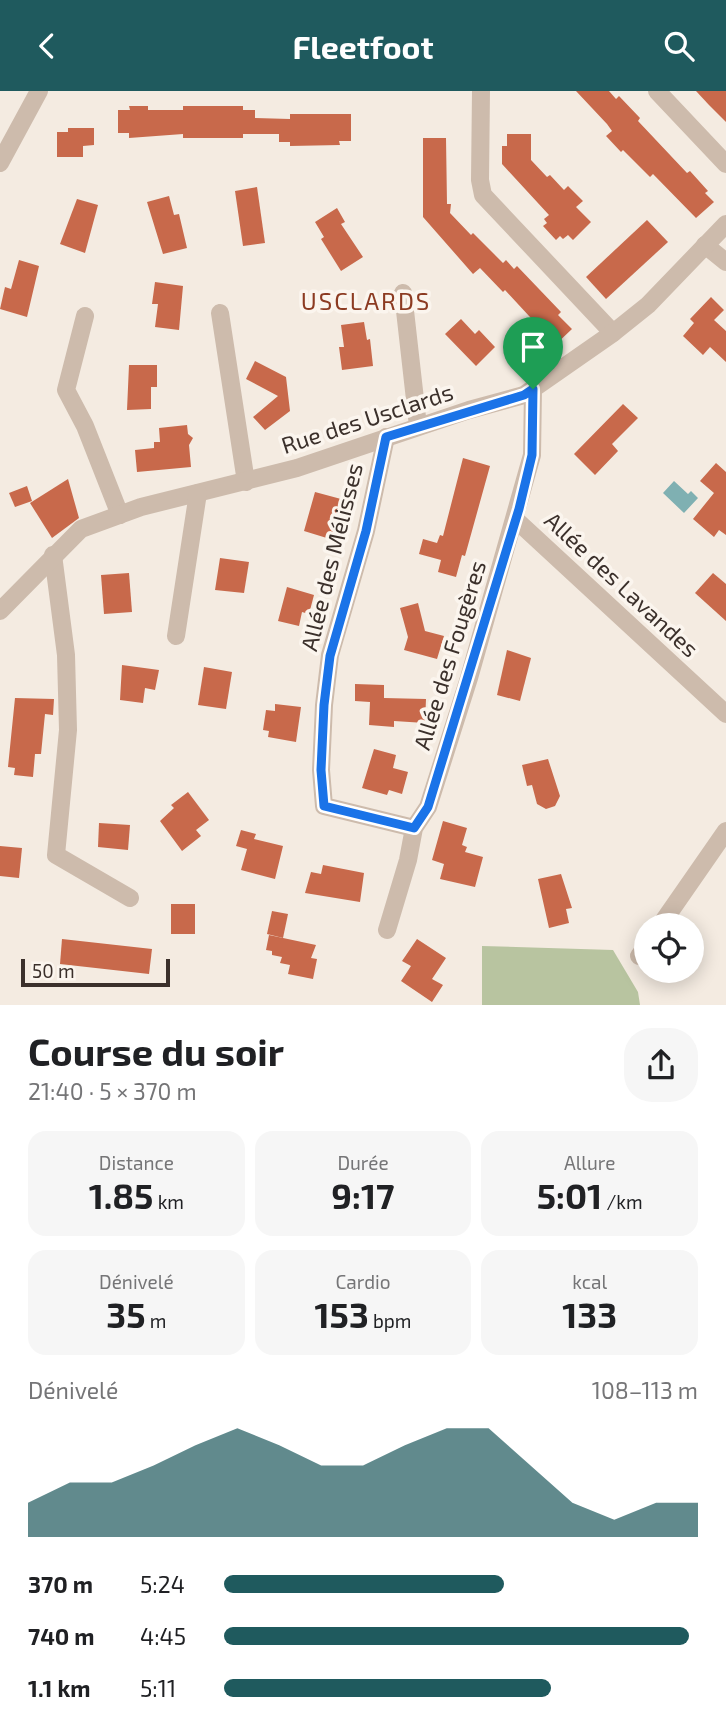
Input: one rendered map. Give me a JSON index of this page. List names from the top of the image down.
{
  "streets": {
    "street": [
      "Rue des Usclards",
      "Allée des Mélisses",
      "Allée des Lavandes",
      "Allée des Fougères"
    ]
  },
  "crossings": [
    ["Rue des Usclards", "Allée des Mélisses"],
    ["Rue des Usclards", "Allée des Fougères"],
    ["Allée des Mélisses", "Allée des Fougères"],
    ["Allée des Lavandes", "Allée des Fougères"]
  ],
  "districts": ["USCLARDS"],
  "scale_bar": "50 m",
  "page": {
    "header": "Fleetfoot",
    "scale": "50 m",
    "heading": ["Course du soir", "21:40 · 5 × 370 m"],
    "stats": [
      ["Distance", "1.85 km"],
      ["Durée", "9:17"],
      ["Allure", "5:01 /km"],
      ["Dénivelé", "35 m"],
      ["Cardio", "153 bpm"],
      ["kcal", "133"]
    ],
    "chart": ["Dénivelé", "108–113 m"],
    "list": [
      {
        "name": "370 m",
        "note": "5:24"
      },
      {
        "name": "740 m",
        "note": "4:45"
      },
      {
        "name": "1.1 km",
        "note": "5:11"
      }
    ]
  }
}
